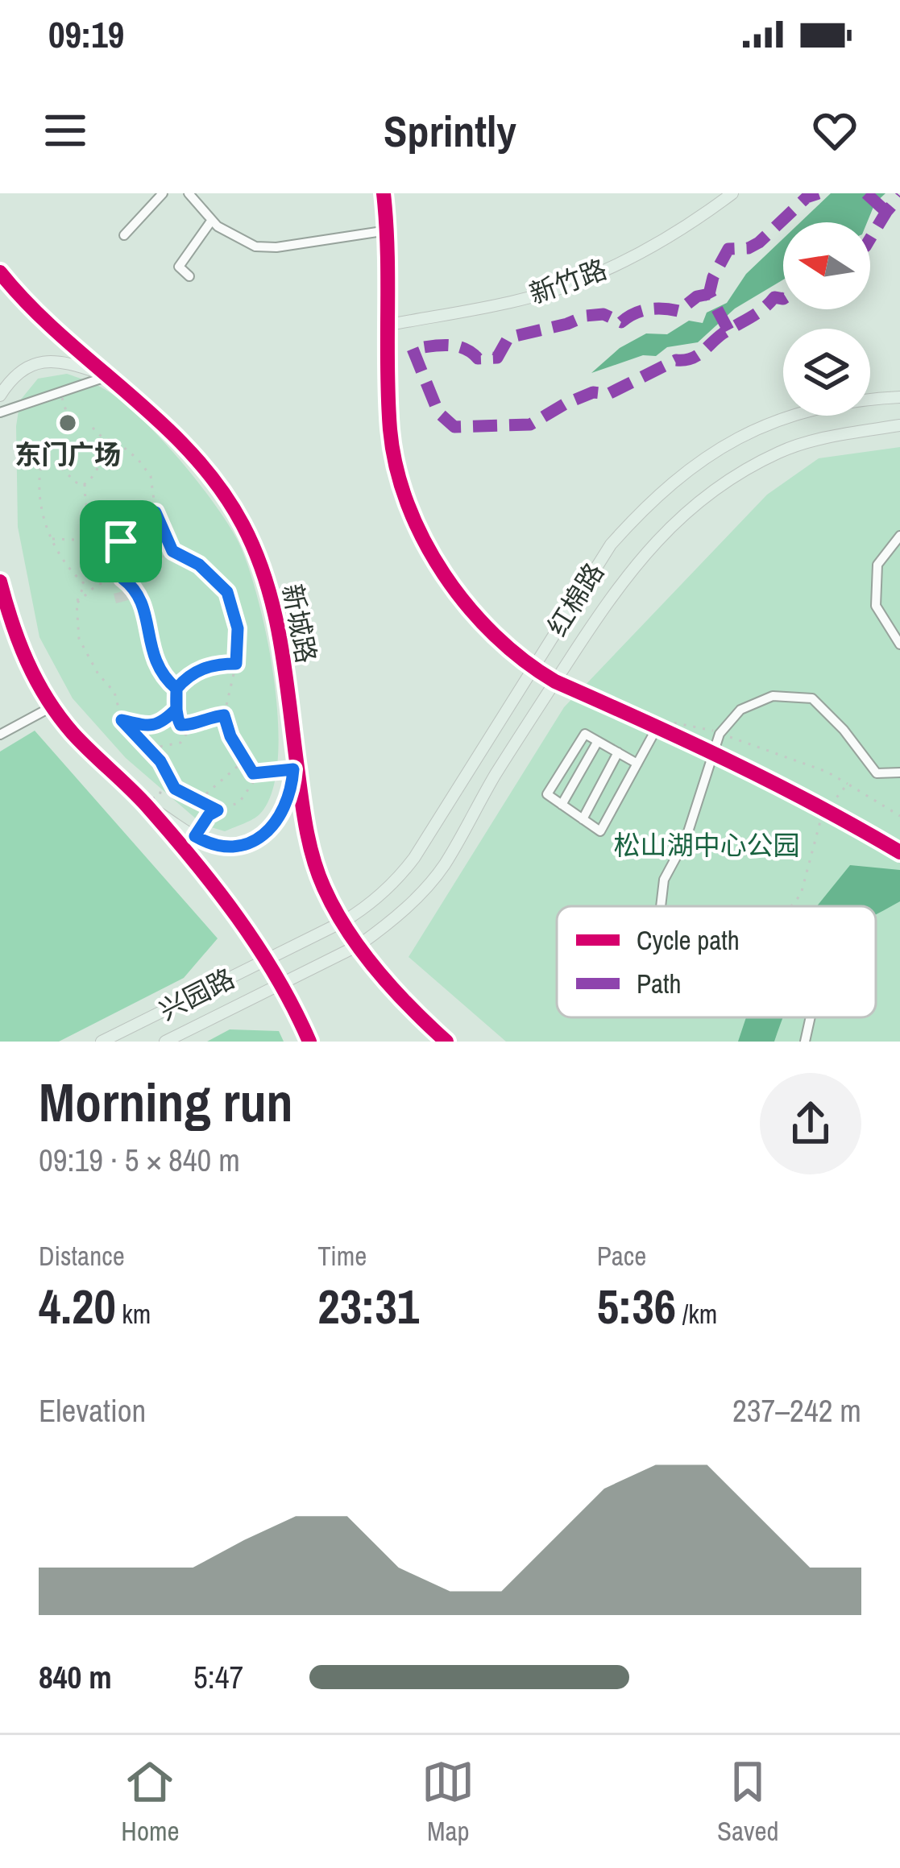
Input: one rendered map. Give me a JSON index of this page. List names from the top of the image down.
{
  "streets": {
    "main road": [
      "新竹路",
      "红棉路",
      "新城路",
      "兴园路"
    ]
  },
  "crossings": [
    ["红棉路", "新城路"],
    ["红棉路", "兴园路"],
    ["新城路", "兴园路"]
  ],
  "parks": ["松山湖中心公园"],
  "places": ["东门广场"],
  "legend": ["Cycle path", "Path"],
  "north": "left",
  "page": {
    "status": "09:19",
    "header": "Sprintly",
    "heading": ["Morning run", "09:19 · 5 × 840 m"],
    "stats": [
      ["Distance", "4.20 km"],
      ["Time", "23:31"],
      ["Pace", "5:36 /km"]
    ],
    "chart": ["Elevation", "237–242 m"],
    "list": [
      {
        "name": "840 m",
        "note": "5:47"
      }
    ],
    "tabs": ["Home", "Map", "Saved"]
  }
}
